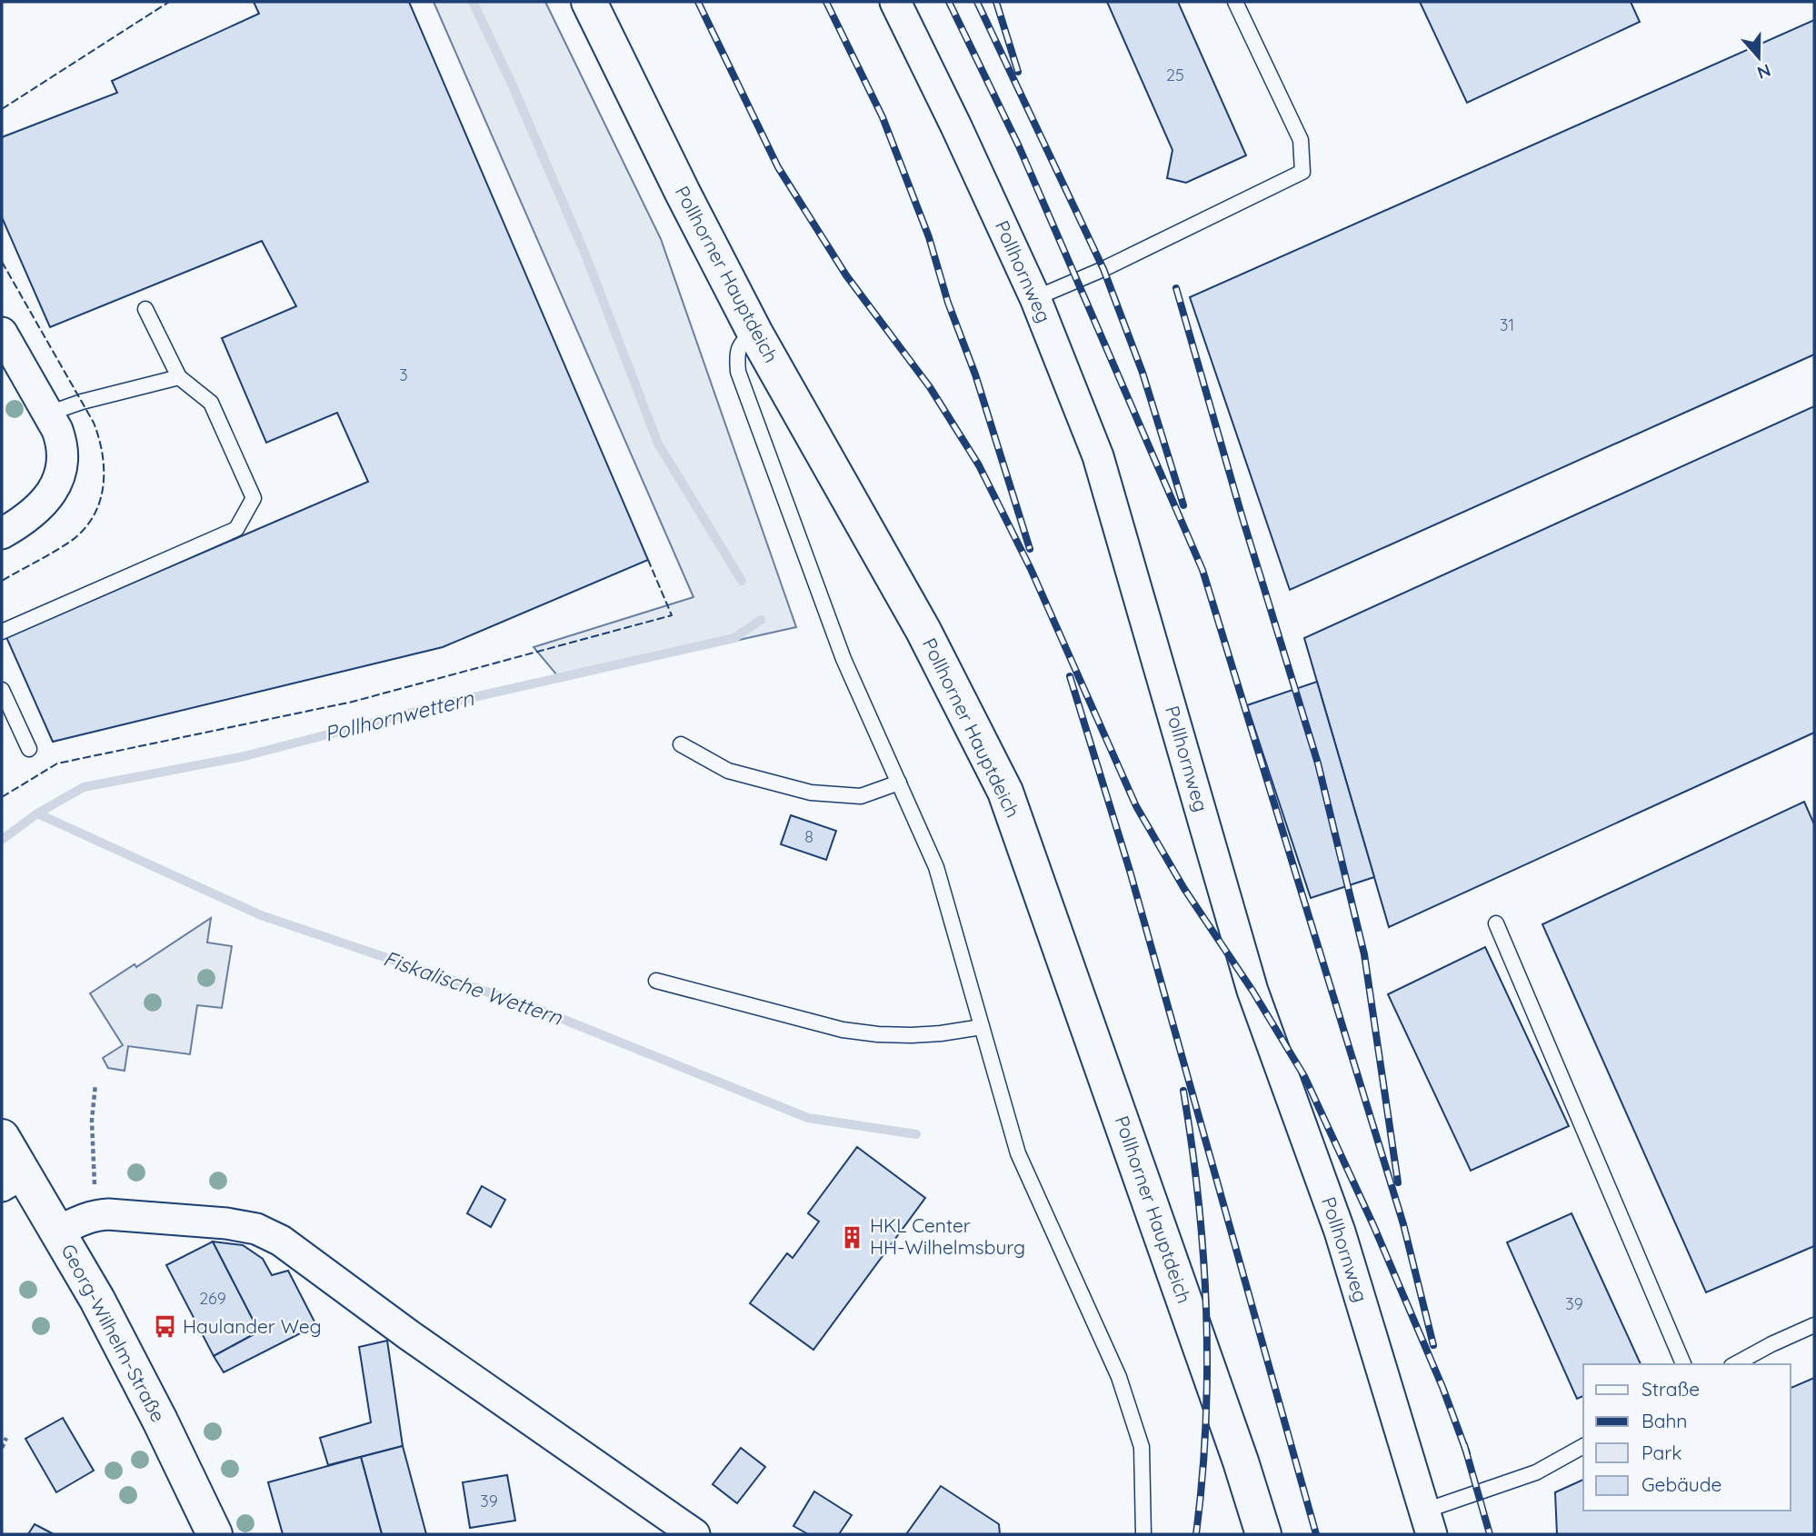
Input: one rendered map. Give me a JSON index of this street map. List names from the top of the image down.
{
  "streets": {
    "main road": ["Pollhorner Hauptdeich", "Georg-Wilhelm-Straße"],
    "street": ["Pollhornweg"]
  },
  "water": ["Pollhornwettern", "Fiskalische Wettern"],
  "places": {
    "building": ["HKL Center HH-Wilhelmsburg"],
    "bus stop": ["Haulander Weg"]
  },
  "house_numbers": [
    "25",
    "31",
    "3",
    "8",
    "269",
    "39",
    "39"
  ],
  "legend": [
    "Straße",
    "Bahn",
    "Park",
    "Gebäude"
  ],
  "north": "bottom"
}
